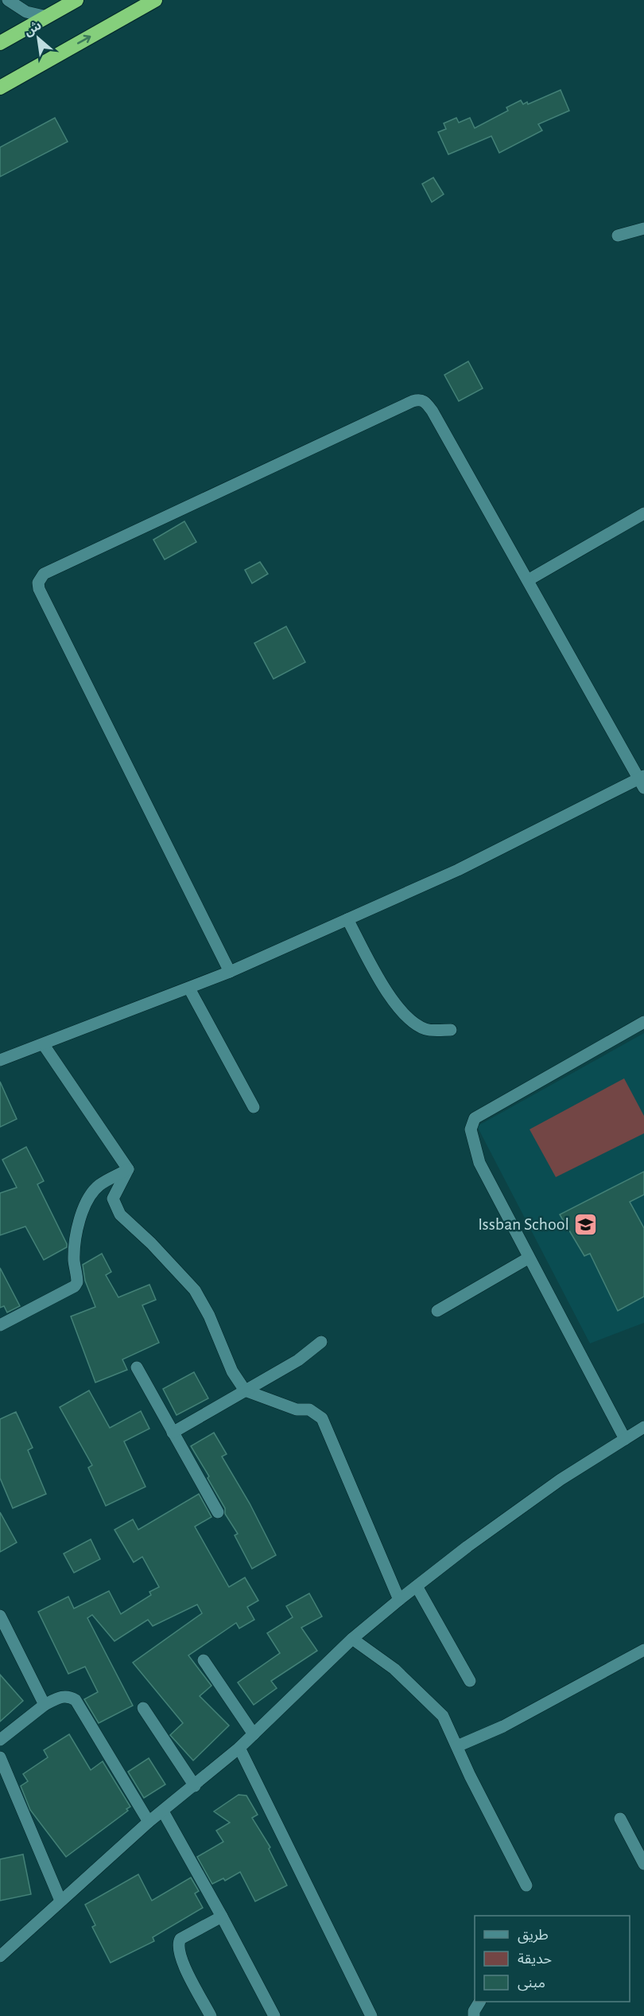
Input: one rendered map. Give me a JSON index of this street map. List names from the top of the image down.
{
  "places": {
    "school or university": ["Issban School"]
  },
  "legend": ["طريق", "حديقة", "مبنى"],
  "north": "top left"
}
